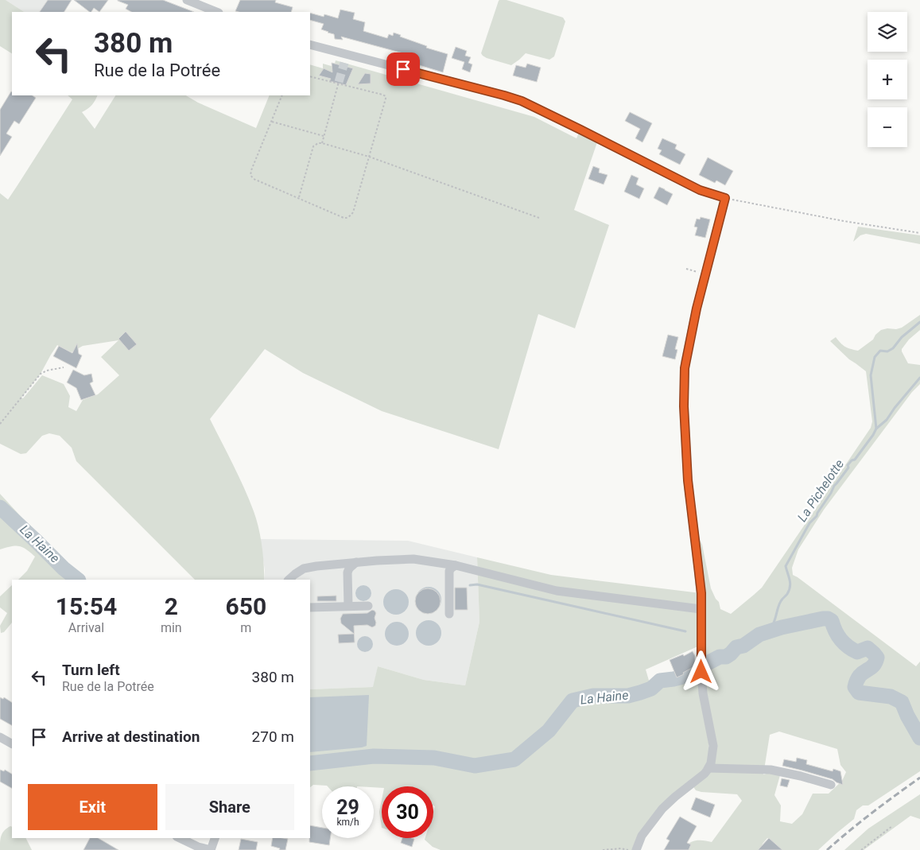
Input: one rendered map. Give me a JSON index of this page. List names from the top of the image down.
{
  "water": ["La Pichelotte", "La Haine"],
  "page": {
    "map_buttons": ["+", "−"],
    "turn": ["380 m", "Rue de la Potrée"],
    "eta": [
      "15:54",
      "Arrival",
      "2",
      "min",
      "650",
      "m"
    ],
    "list": [
      {
        "name": "Turn left",
        "note": "Rue de la Potrée",
        "value": "380 m"
      },
      {
        "name": "Arrive at destination",
        "value": "270 m"
      }
    ],
    "buttons": ["Exit", "Share"],
    "speed": "29 km/h",
    "limit": "30"
  }
}
